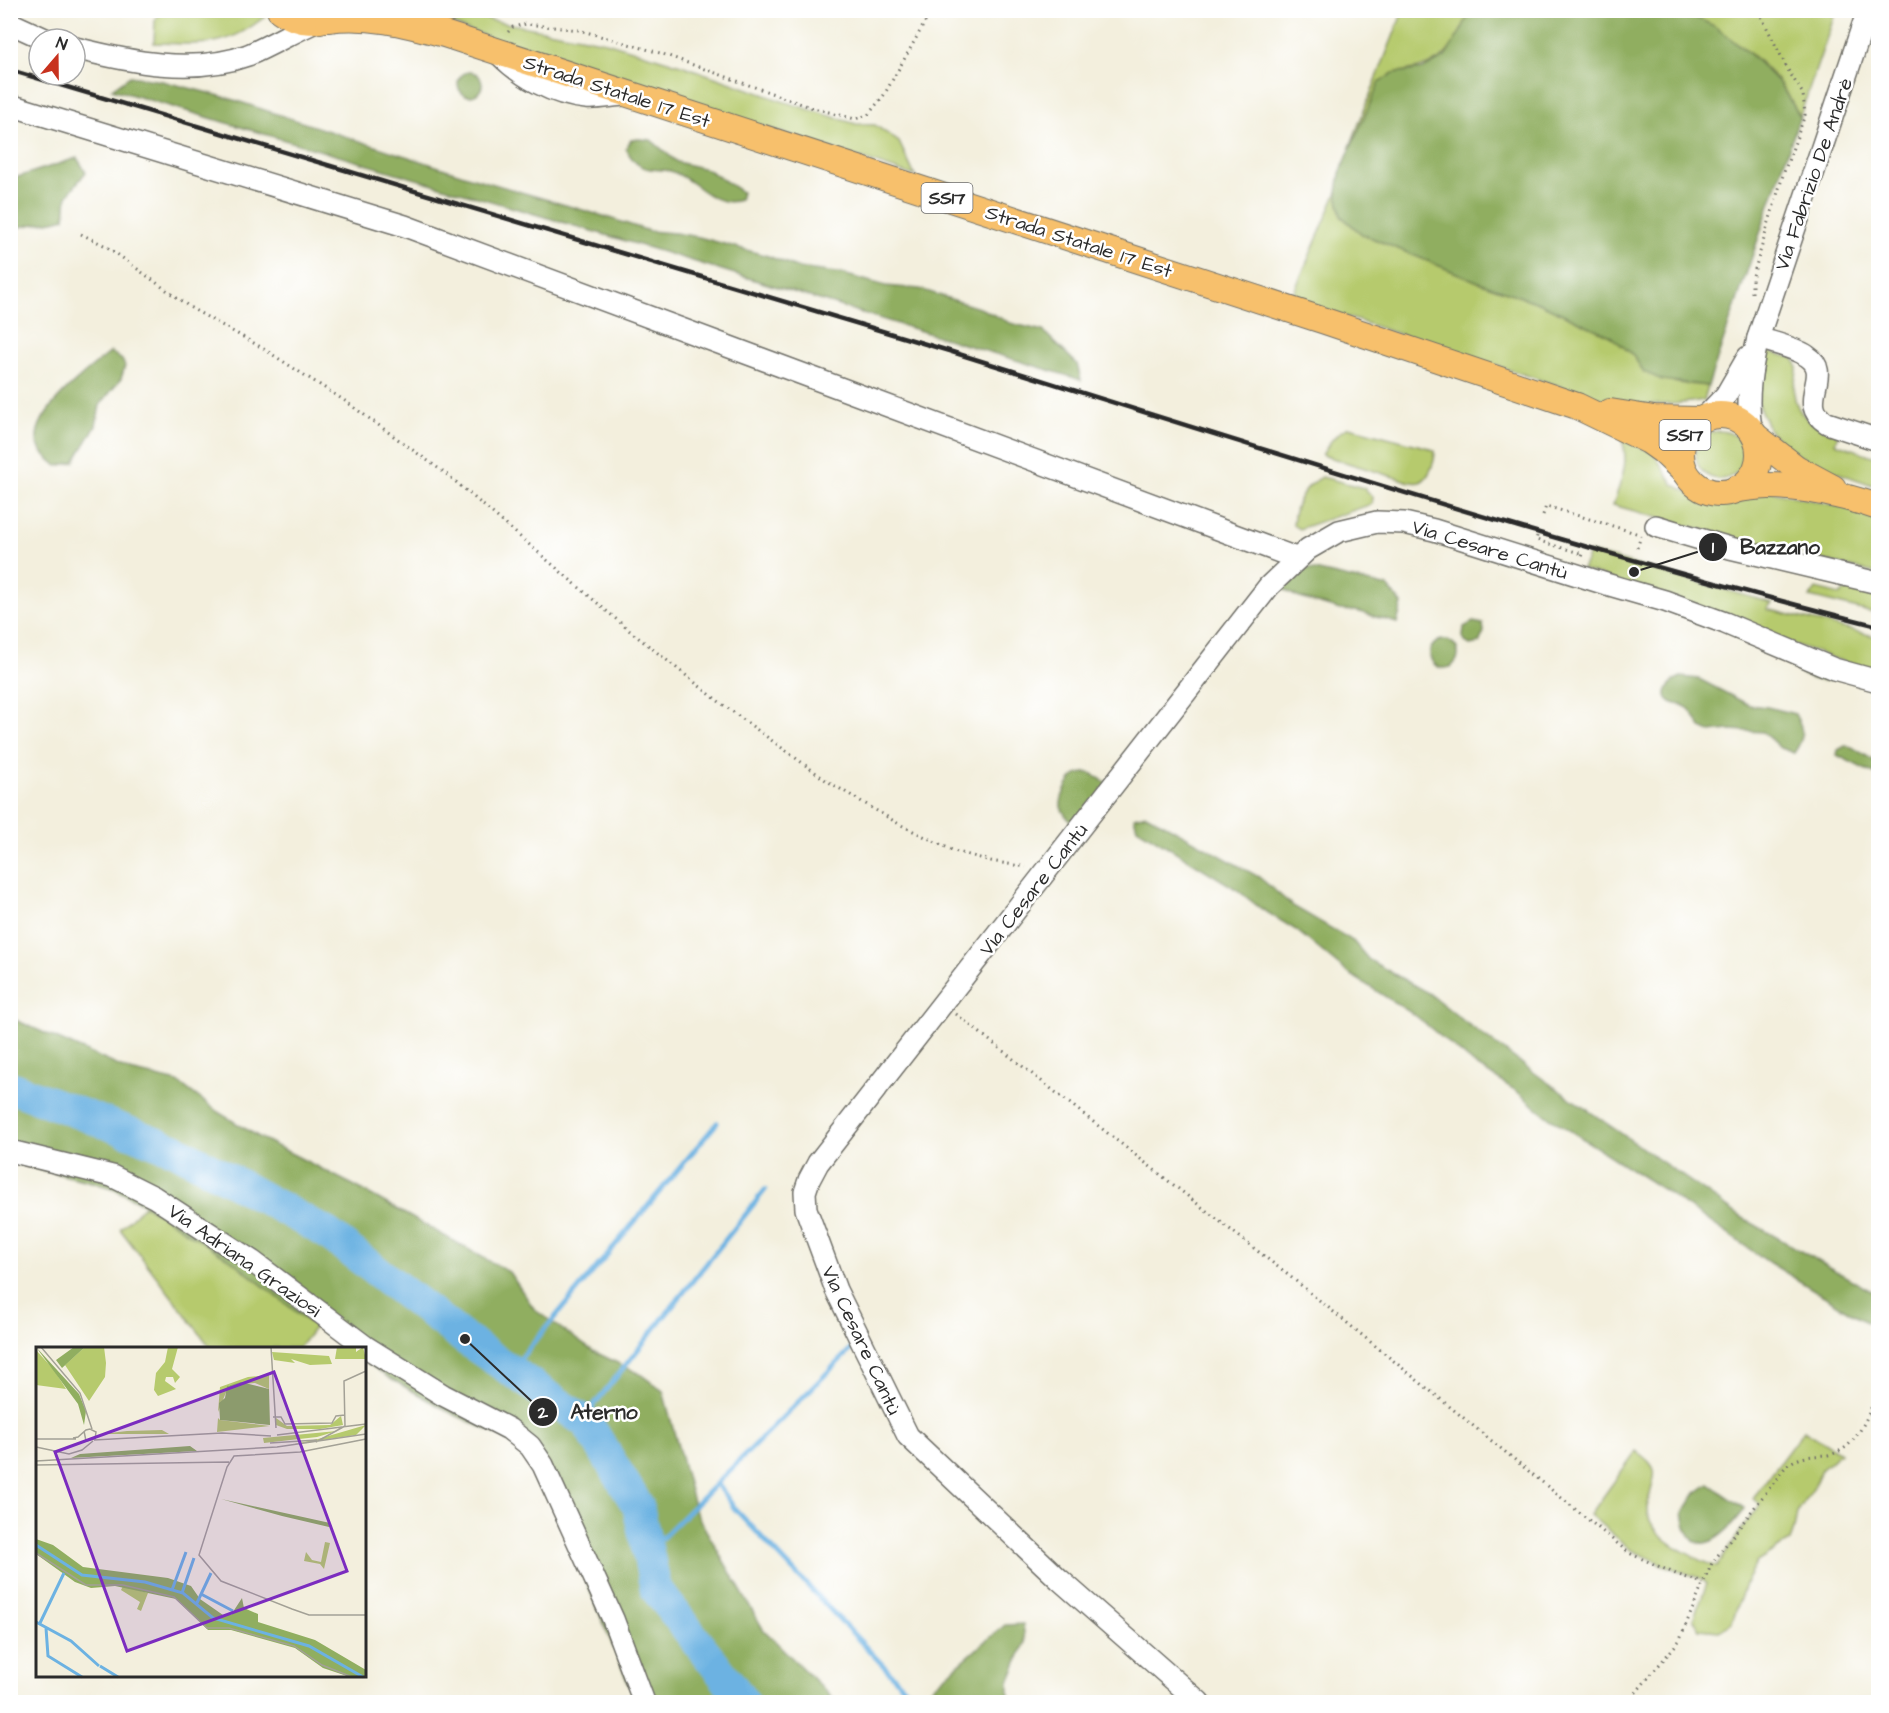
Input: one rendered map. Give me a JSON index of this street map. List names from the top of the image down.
{
  "streets": {
    "main road": ["Strada Statale 17 Est", "SS17"],
    "street": ["Via Fabrizio De Andrè", "Via Cesare Cantù", "Via Adriana Graziosi"]
  },
  "crossings": [
    ["Strada Statale 17 Est", "Via Fabrizio De Andrè"],
    ["Strada Statale 17 Est", "SS17"],
    ["Via Fabrizio De Andrè", "SS17"]
  ],
  "places": ["Bazzano", "Aterno"],
  "north": "top"
}
